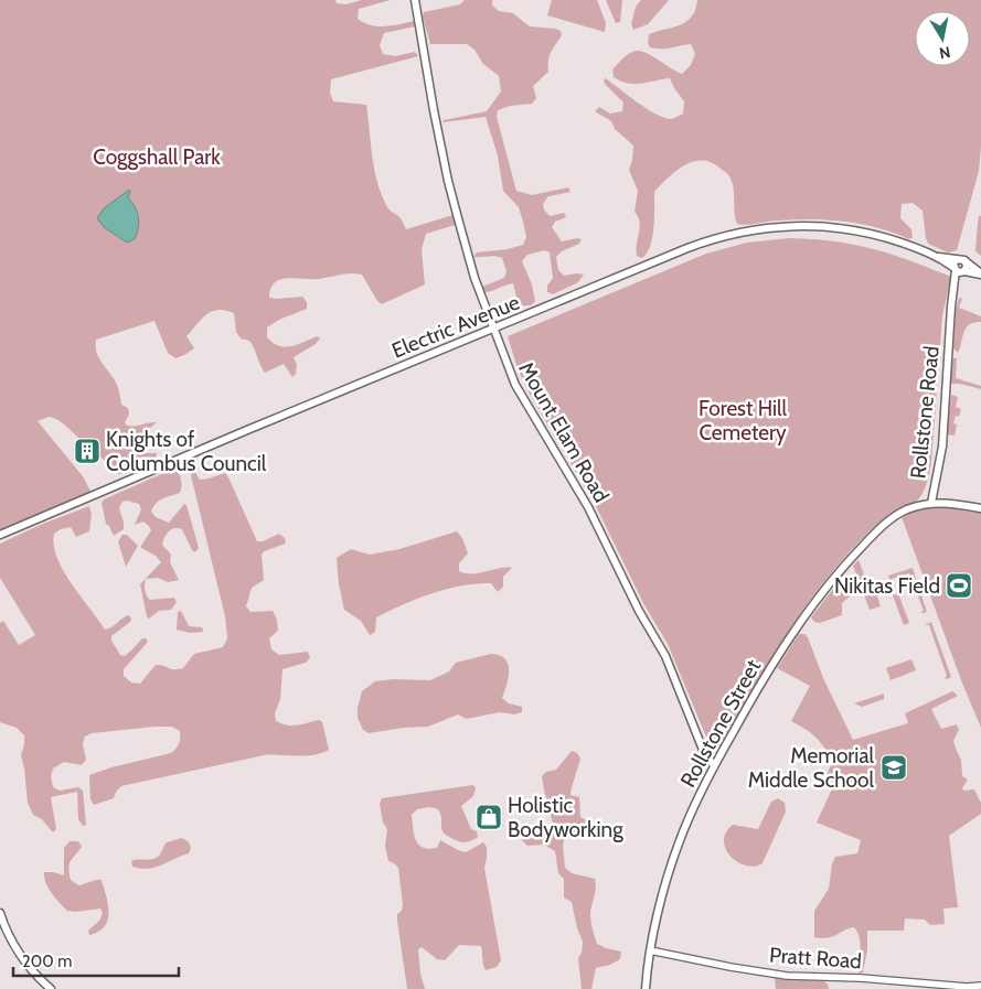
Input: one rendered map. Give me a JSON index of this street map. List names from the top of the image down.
{
  "streets": {
    "main road": [
      "Electric Avenue",
      "Rollstone Road",
      "Mount Elam Road",
      "Rollstone Street"
    ],
    "street": ["Pratt Road"]
  },
  "crossings": [
    ["Electric Avenue", "Rollstone Road"],
    ["Electric Avenue", "Mount Elam Road"],
    ["Rollstone Road", "Rollstone Street"],
    ["Mount Elam Road", "Rollstone Street"],
    ["Rollstone Street", "Pratt Road"]
  ],
  "parks": ["Coggshall Park", "Forest Hill Cemetery"],
  "places": {
    "building": ["Knights of Columbus Council"],
    "sports": ["Nikitas Field"],
    "school or university": ["Memorial Middle School"],
    "shop": ["Holistic Bodyworking"]
  },
  "scale_bar": "200 m",
  "north": "bottom"
}
